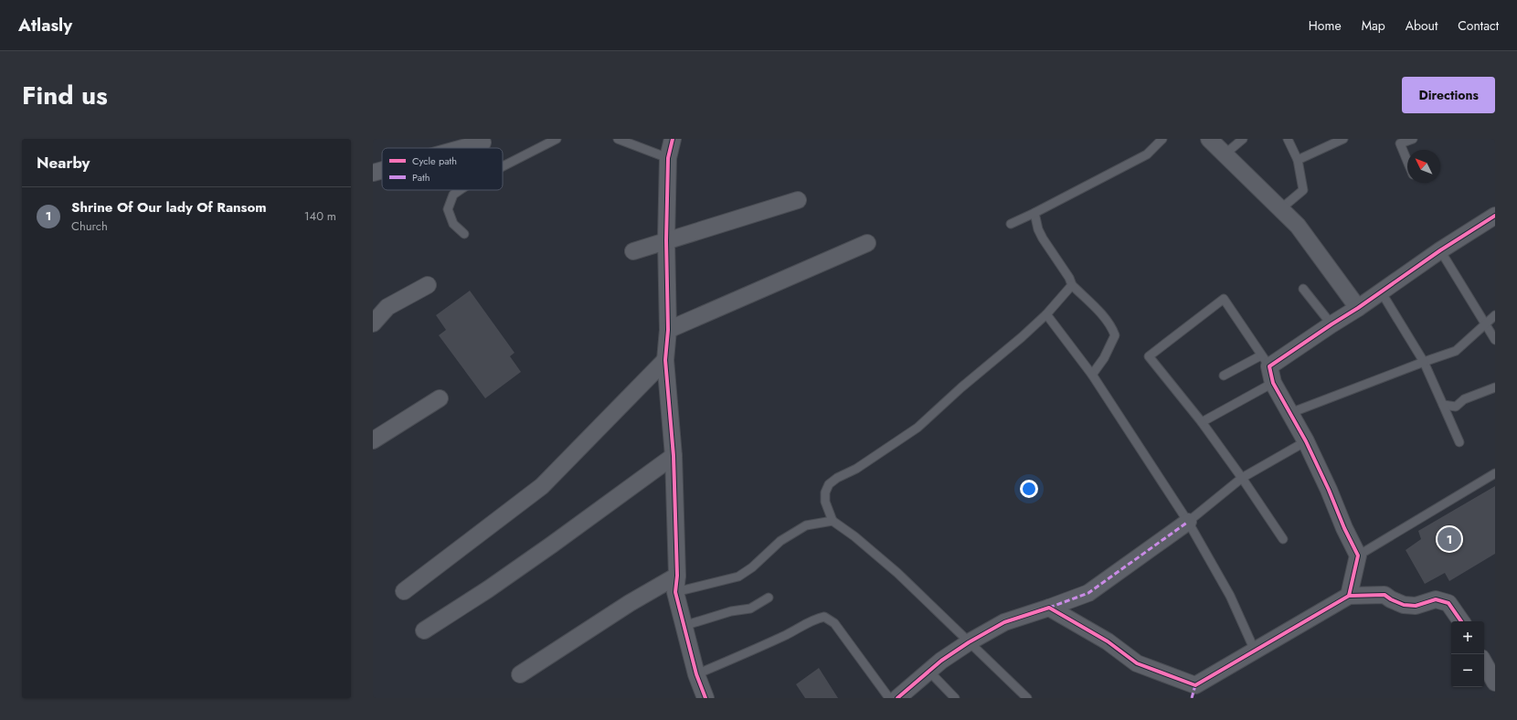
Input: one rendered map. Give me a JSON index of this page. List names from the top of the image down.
{
  "legend": ["Cycle path", "Path"],
  "north": "top left",
  "page": {
    "header": "Atlasly",
    "nav": [
      "Home",
      "Map",
      "About",
      "Contact"
    ],
    "title": "Find us",
    "buttons": "Directions",
    "heading": "Nearby",
    "list": [
      {
        "mark": "1",
        "name": "Shrine Of Our lady Of Ransom",
        "note": "Church",
        "value": "140 m"
      }
    ],
    "pins": "1",
    "map_buttons": ["+", "−"]
  }
}
